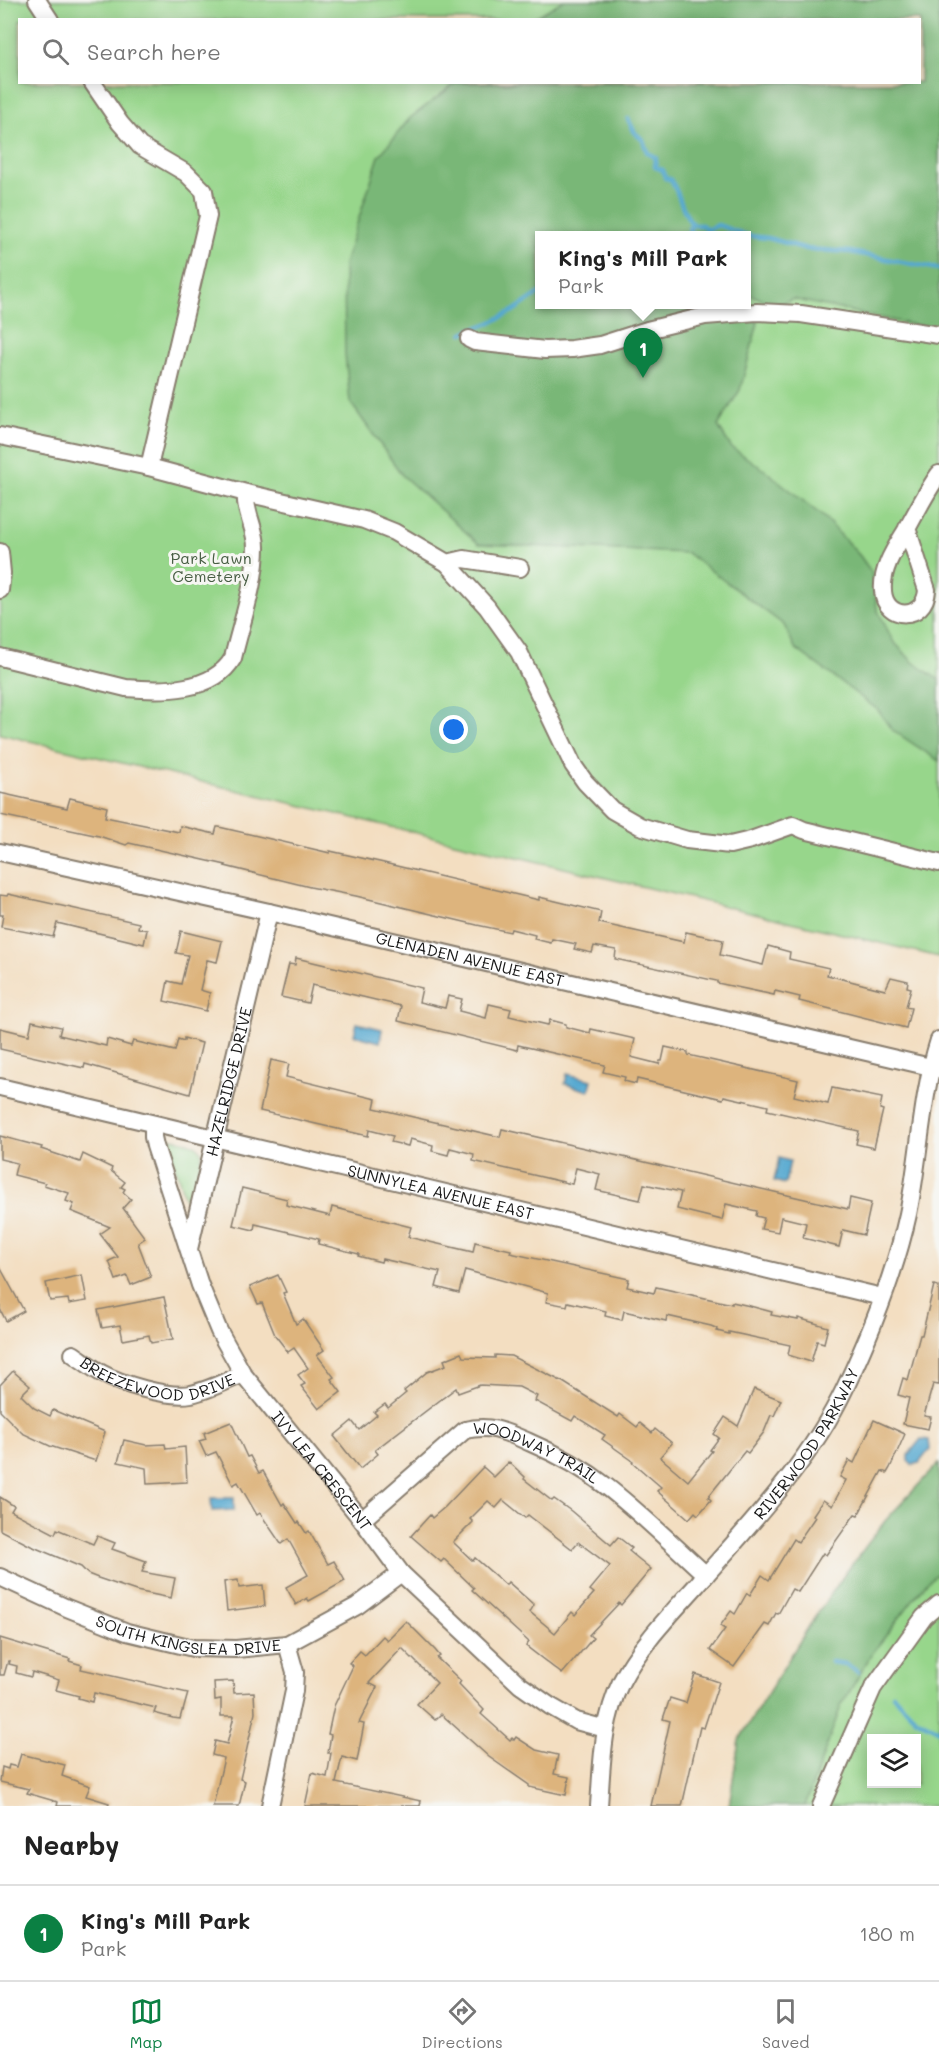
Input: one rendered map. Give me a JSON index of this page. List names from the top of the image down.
{
  "streets": {
    "street": [
      "GLENADEN AVENUE EAST",
      "HAZELRIDGE DRIVE",
      "SUNNYLEA AVENUE EAST",
      "BREEZEWOOD DRIVE",
      "RIVERWOOD PARKWAY",
      "WOODWAY TRAIL",
      "IVY LEA CRESCENT",
      "SOUTH KINGSLEA DRIVE"
    ]
  },
  "crossings": [
    ["GLENADEN AVENUE EAST", "HAZELRIDGE DRIVE"],
    ["GLENADEN AVENUE EAST", "RIVERWOOD PARKWAY"],
    ["HAZELRIDGE DRIVE", "SUNNYLEA AVENUE EAST"],
    ["HAZELRIDGE DRIVE", "IVY LEA CRESCENT"],
    ["SUNNYLEA AVENUE EAST", "RIVERWOOD PARKWAY"],
    ["SUNNYLEA AVENUE EAST", "IVY LEA CRESCENT"],
    ["BREEZEWOOD DRIVE", "IVY LEA CRESCENT"],
    ["RIVERWOOD PARKWAY", "WOODWAY TRAIL"],
    ["RIVERWOOD PARKWAY", "IVY LEA CRESCENT"],
    ["WOODWAY TRAIL", "IVY LEA CRESCENT"],
    ["IVY LEA CRESCENT", "SOUTH KINGSLEA DRIVE"]
  ],
  "parks": ["Park Lawn Cemetery"],
  "page": {
    "search": "Search here",
    "popup": ["King's Mill Park", "Park"],
    "pins": "1",
    "heading": "Nearby",
    "list": [
      {
        "mark": "1",
        "name": "King's Mill Park",
        "note": "Park",
        "value": "180 m"
      }
    ],
    "nav": ["Map", "Directions", "Saved"]
  }
}
